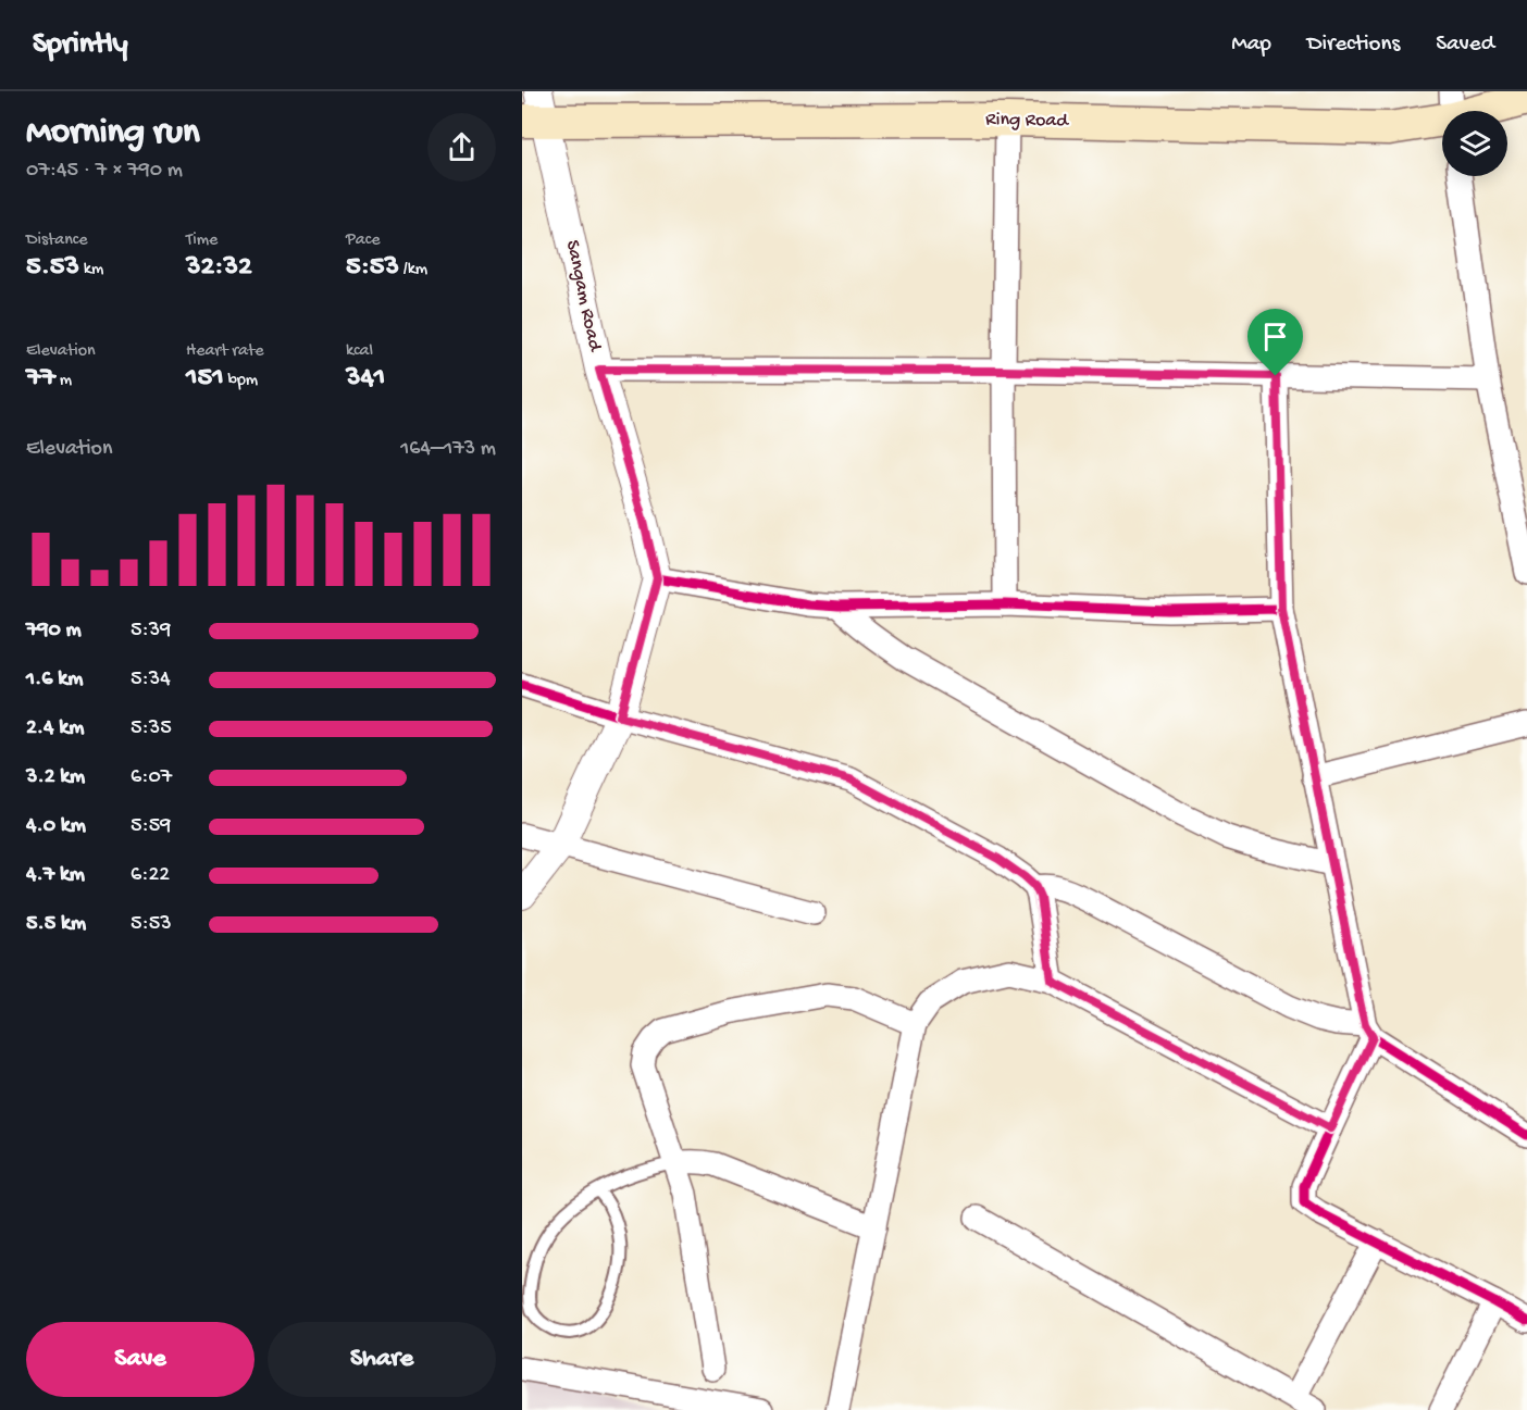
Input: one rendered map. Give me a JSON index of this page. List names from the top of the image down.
{
  "streets": {
    "main road": ["Ring Road"],
    "street": ["Sangam Road"]
  },
  "crossings": [
    ["Ring Road", "Sangam Road"]
  ],
  "page": {
    "header": "Sprintly",
    "nav": ["Map", "Directions", "Saved"],
    "heading": ["Morning run", "07:45 · 7 × 790 m"],
    "stats": [
      ["Distance", "5.53 km"],
      ["Time", "32:32"],
      ["Pace", "5:53 /km"],
      ["Elevation", "77 m"],
      ["Heart rate", "151 bpm"],
      ["kcal", "341"]
    ],
    "chart": ["Elevation", "164–173 m"],
    "list": [
      {
        "name": "790 m",
        "note": "5:39"
      },
      {
        "name": "1.6 km",
        "note": "5:34"
      },
      {
        "name": "2.4 km",
        "note": "5:35"
      },
      {
        "name": "3.2 km",
        "note": "6:07"
      },
      {
        "name": "4.0 km",
        "note": "5:59"
      },
      {
        "name": "4.7 km",
        "note": "6:22"
      },
      {
        "name": "5.5 km",
        "note": "5:53"
      }
    ],
    "buttons": ["Save", "Share"]
  }
}
